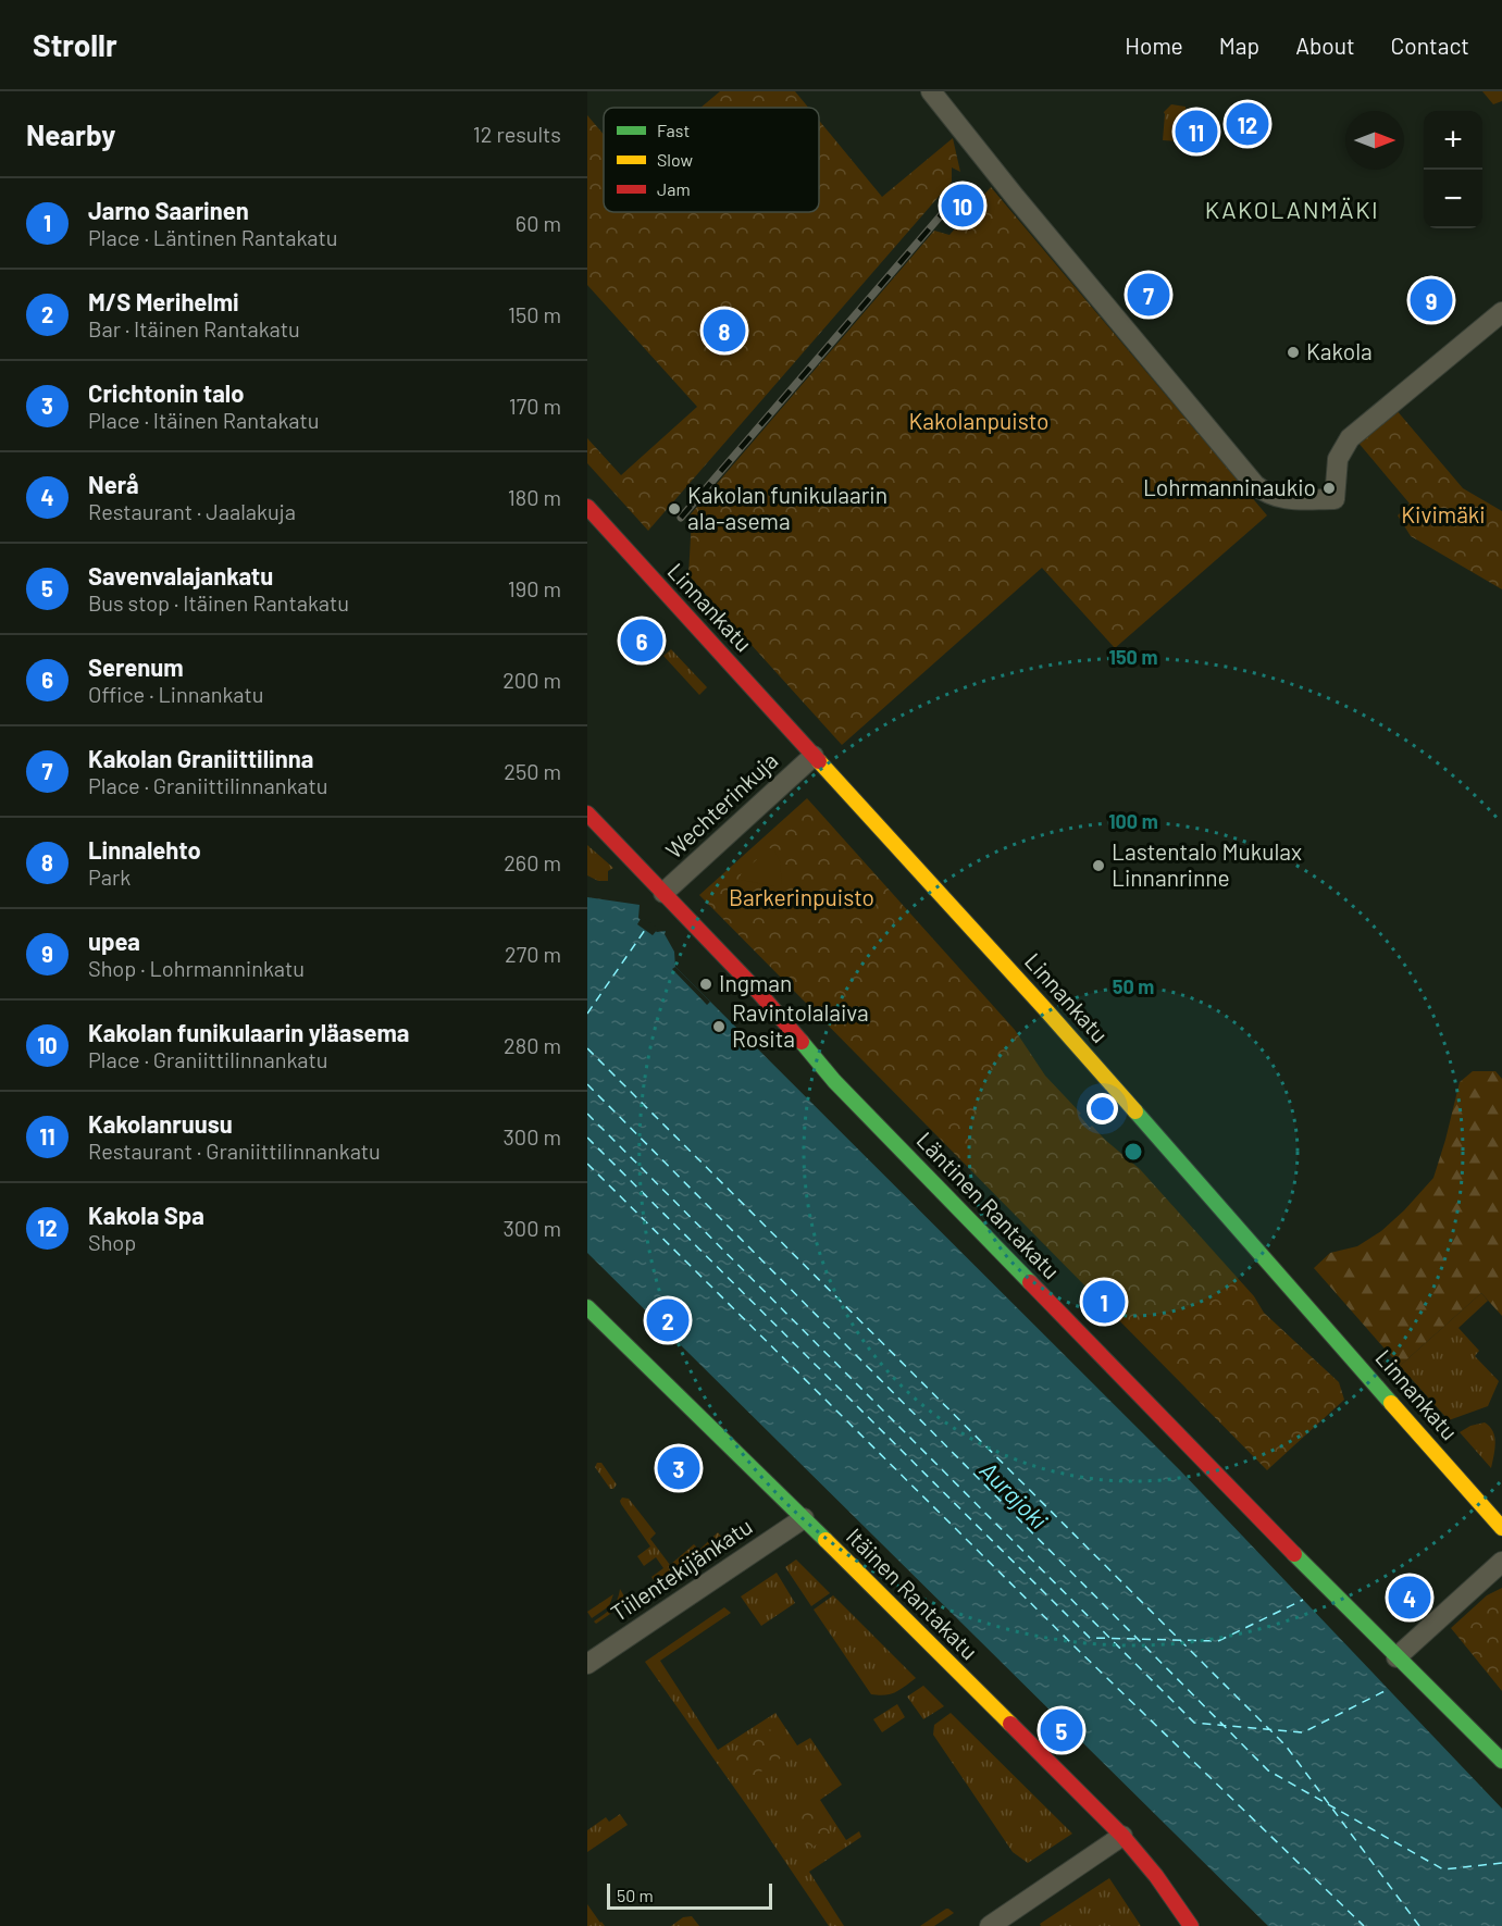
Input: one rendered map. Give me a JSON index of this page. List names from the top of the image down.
{
  "streets": {
    "street": [
      "Linnankatu",
      "Wechterinkuja",
      "Läntinen Rantakatu",
      "Tiilentekijänkatu",
      "Itäinen Rantakatu"
    ]
  },
  "crossings": [
    ["Linnankatu", "Wechterinkuja"],
    ["Wechterinkuja", "Läntinen Rantakatu"],
    ["Tiilentekijänkatu", "Itäinen Rantakatu"]
  ],
  "districts": ["KAKOLANMÄKI"],
  "water": ["Aurajoki"],
  "parks": ["Kakolanpuisto", "Kivimäki", "Barkerinpuisto"],
  "places": [
    "Kakola",
    "Lohrmanninaukio",
    "Kakolan funikulaarin ala-asema",
    "Lastentalo Mukulax Linnanrinne",
    "Ingman",
    "Ravintolalaiva Rosita"
  ],
  "legend": ["Fast", "Slow", "Jam"],
  "scale_bar": "50 m",
  "north": "right",
  "page": {
    "header": "Strollr",
    "nav": [
      "Home",
      "Map",
      "About",
      "Contact"
    ],
    "heading": ["Nearby", "12 results"],
    "pins": [
      "12",
      "11",
      "10",
      "7",
      "9",
      "8",
      "6",
      "1",
      "2",
      "3",
      "4",
      "5"
    ],
    "map_buttons": ["+", "−"],
    "list": [
      {
        "mark": "1",
        "name": "Jarno Saarinen",
        "note": "Place · Läntinen Rantakatu",
        "value": "60 m"
      },
      {
        "mark": "2",
        "name": "M/S Merihelmi",
        "note": "Bar · Itäinen Rantakatu",
        "value": "150 m"
      },
      {
        "mark": "3",
        "name": "Crichtonin talo",
        "note": "Place · Itäinen Rantakatu",
        "value": "170 m"
      },
      {
        "mark": "4",
        "name": "Nerå",
        "note": "Restaurant · Jaalakuja",
        "value": "180 m"
      },
      {
        "mark": "5",
        "name": "Savenvalajankatu",
        "note": "Bus stop · Itäinen Rantakatu",
        "value": "190 m"
      },
      {
        "mark": "6",
        "name": "Serenum",
        "note": "Office · Linnankatu",
        "value": "200 m"
      },
      {
        "mark": "7",
        "name": "Kakolan Graniittilinna",
        "note": "Place · Graniittilinnankatu",
        "value": "250 m"
      },
      {
        "mark": "8",
        "name": "Linnalehto",
        "note": "Park",
        "value": "260 m"
      },
      {
        "mark": "9",
        "name": "upea",
        "note": "Shop · Lohrmanninkatu",
        "value": "270 m"
      },
      {
        "mark": "10",
        "name": "Kakolan funikulaarin yläasema",
        "note": "Place · Graniittilinnankatu",
        "value": "280 m"
      },
      {
        "mark": "11",
        "name": "Kakolanruusu",
        "note": "Restaurant · Graniittilinnankatu",
        "value": "300 m"
      },
      {
        "mark": "12",
        "name": "Kakola Spa",
        "note": "Shop",
        "value": "300 m"
      }
    ],
    "scale": "50 m"
  },
  "rings": ["150 m", "100 m", "50 m"]
}
